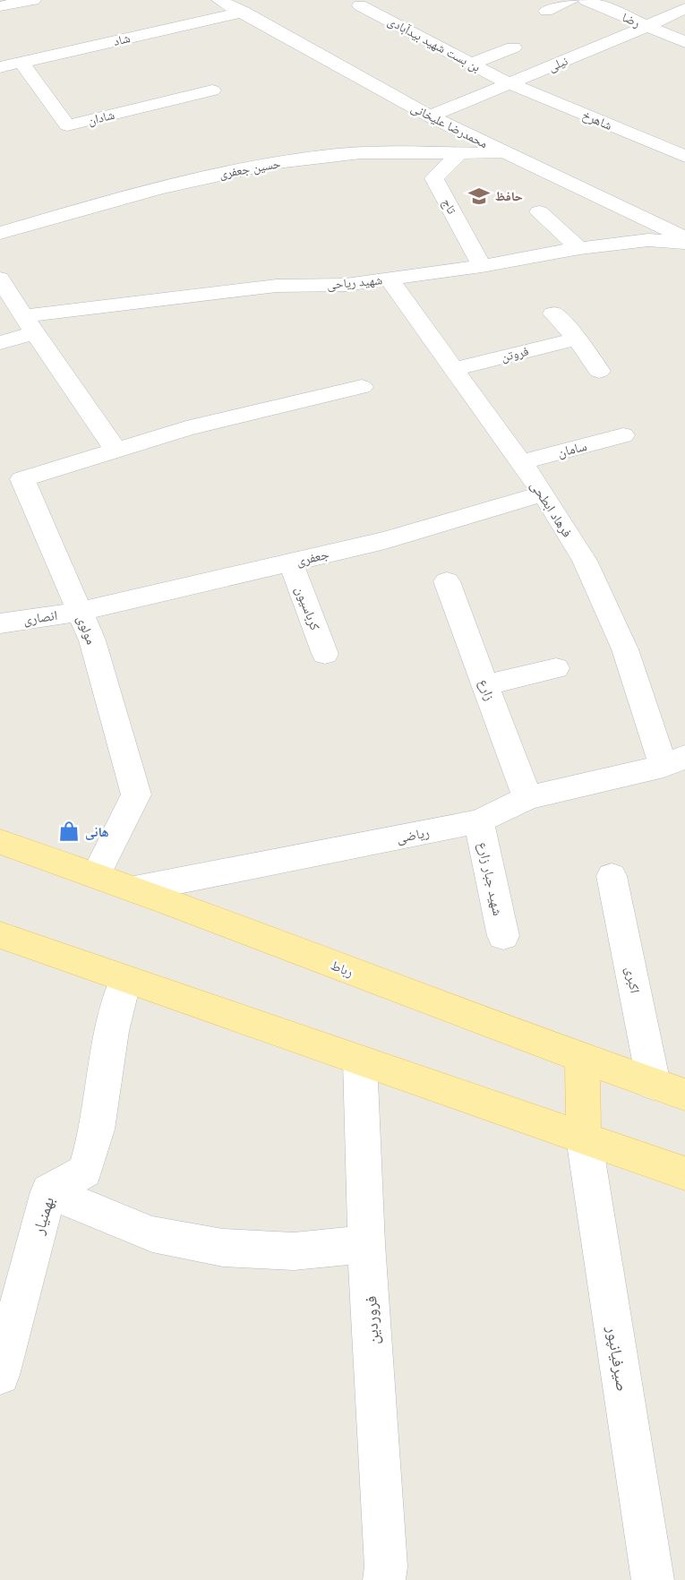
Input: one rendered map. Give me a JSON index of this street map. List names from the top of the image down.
{
  "streets": {
    "main road": ["رباط"],
    "street": [
      "رضا",
      "شاد",
      "بن بست شهید بیدآبادی",
      "نیلی",
      "شادان",
      "شاهرخ",
      "محمدرضا علیخانی",
      "حسین جعفری",
      "تاج",
      "شهید ریاحی",
      "فروتن",
      "سامان",
      "فرهاد ابطحی",
      "جعفری",
      "کرباسیون",
      "انصاری",
      "مولوی",
      "زارع",
      "ریاضی",
      "شهید جبار زارع",
      "اکبری",
      "بهمنیار",
      "فروردین",
      "صیرفیانپور"
    ]
  },
  "crossings": [
    ["رضا", "نیلی"],
    ["شاد", "شادان"],
    ["شاد", "محمدرضا علیخانی"],
    ["بن بست شهید بیدآبادی", "نیلی"],
    ["بن بست شهید بیدآبادی", "شاهرخ"],
    ["نیلی", "شاهرخ"],
    ["نیلی", "محمدرضا علیخانی"],
    ["محمدرضا علیخانی", "حسین جعفری"],
    ["حسین جعفری", "تاج"],
    ["تاج", "شهید ریاحی"],
    ["شهید ریاحی", "فرهاد ابطحی"],
    ["فروتن", "فرهاد ابطحی"],
    ["سامان", "فرهاد ابطحی"],
    ["فرهاد ابطحی", "جعفری"],
    ["فرهاد ابطحی", "ریاضی"],
    ["جعفری", "کرباسیون"],
    ["جعفری", "انصاری"],
    ["جعفری", "مولوی"],
    ["انصاری", "مولوی"],
    ["مولوی", "رباط"],
    ["زارع", "ریاضی"],
    ["ریاضی", "شهید جبار زارع"],
    ["ریاضی", "رباط"],
    ["رباط", "اکبری"]
  ],
  "places": {
    "school or university": ["حافظ"],
    "shop": ["هانی"]
  }
}
